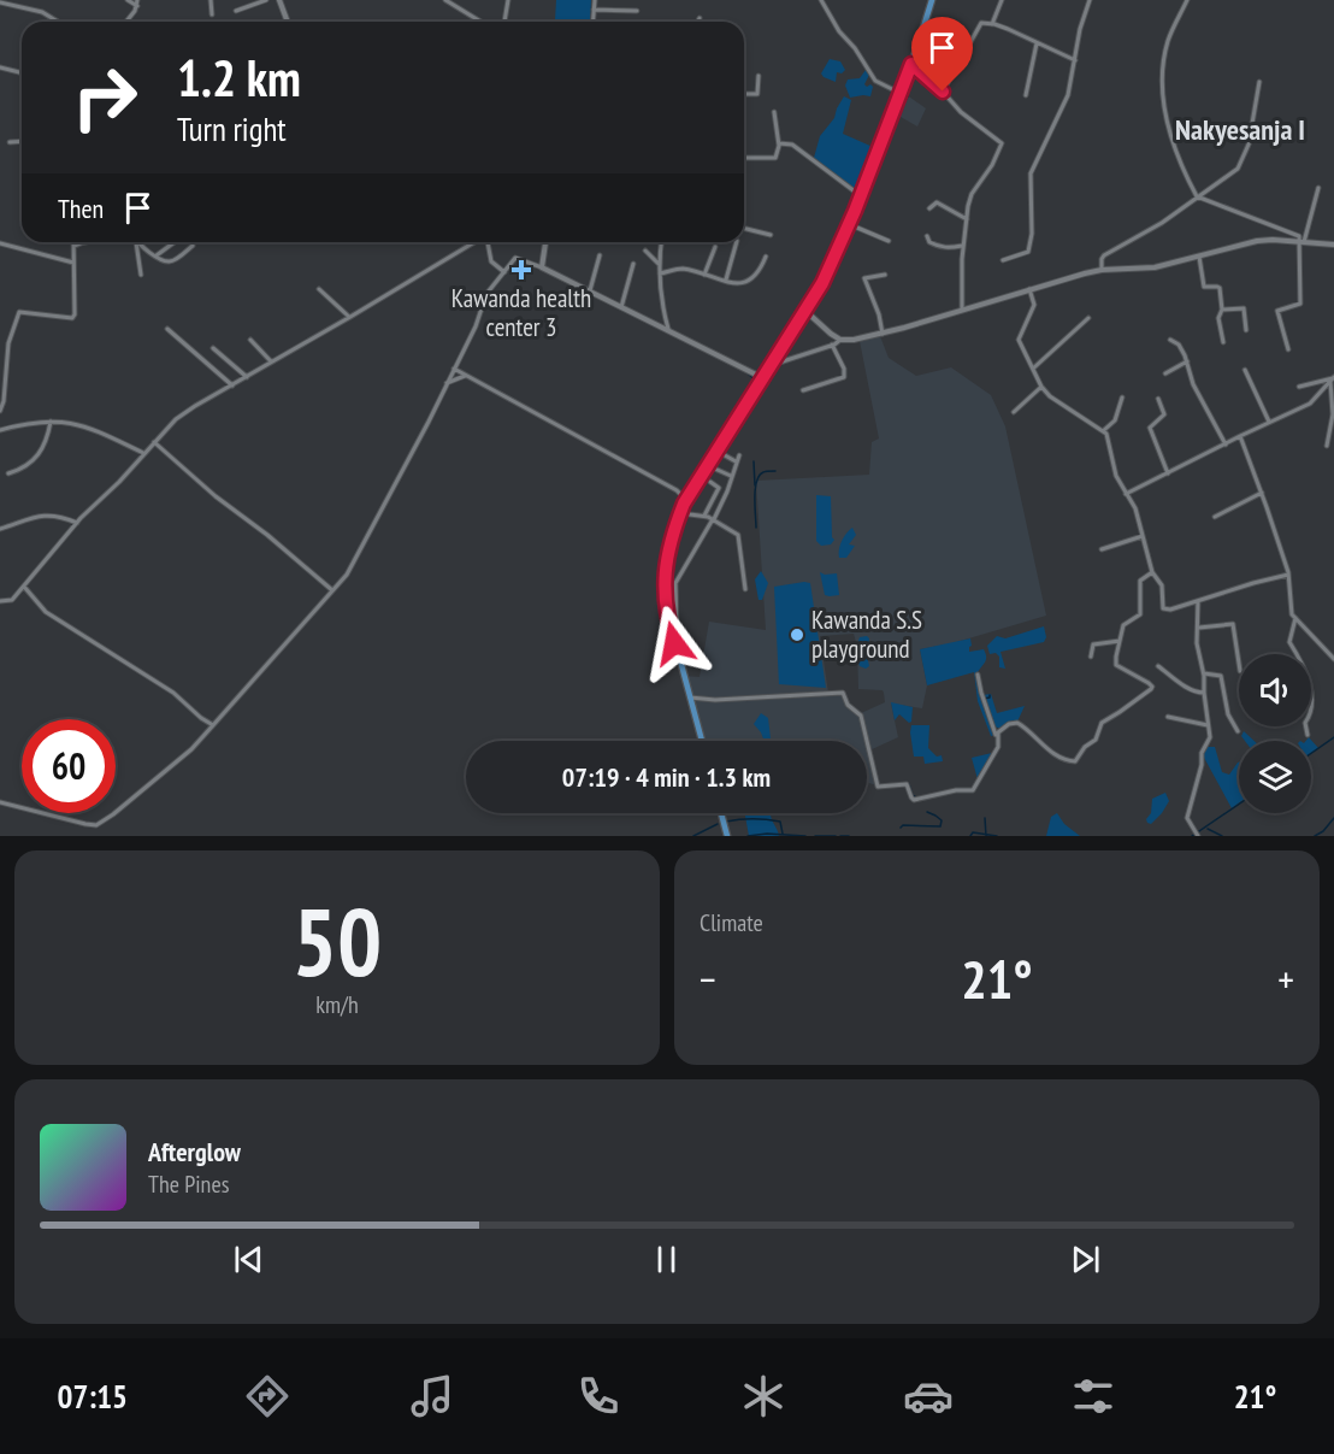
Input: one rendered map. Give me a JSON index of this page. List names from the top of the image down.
{
  "districts": ["Nakyesanja I"],
  "places": {
    "health": ["Kawanda health center 3"],
    "other": ["Kawanda S.S playground"]
  },
  "page": {
    "turn": ["1.2 km", "Turn right"],
    "then": "Then",
    "limit": "60",
    "trip": "07:19 · 4 min · 1.3 km",
    "tile": [
      ["50", "km/h"],
      "Climate"
    ],
    "heat": ["−", "21°", "+"],
    "song": ["Afterglow", "The Pines"],
    "tabs": ["07:15", "21°"]
  }
}
